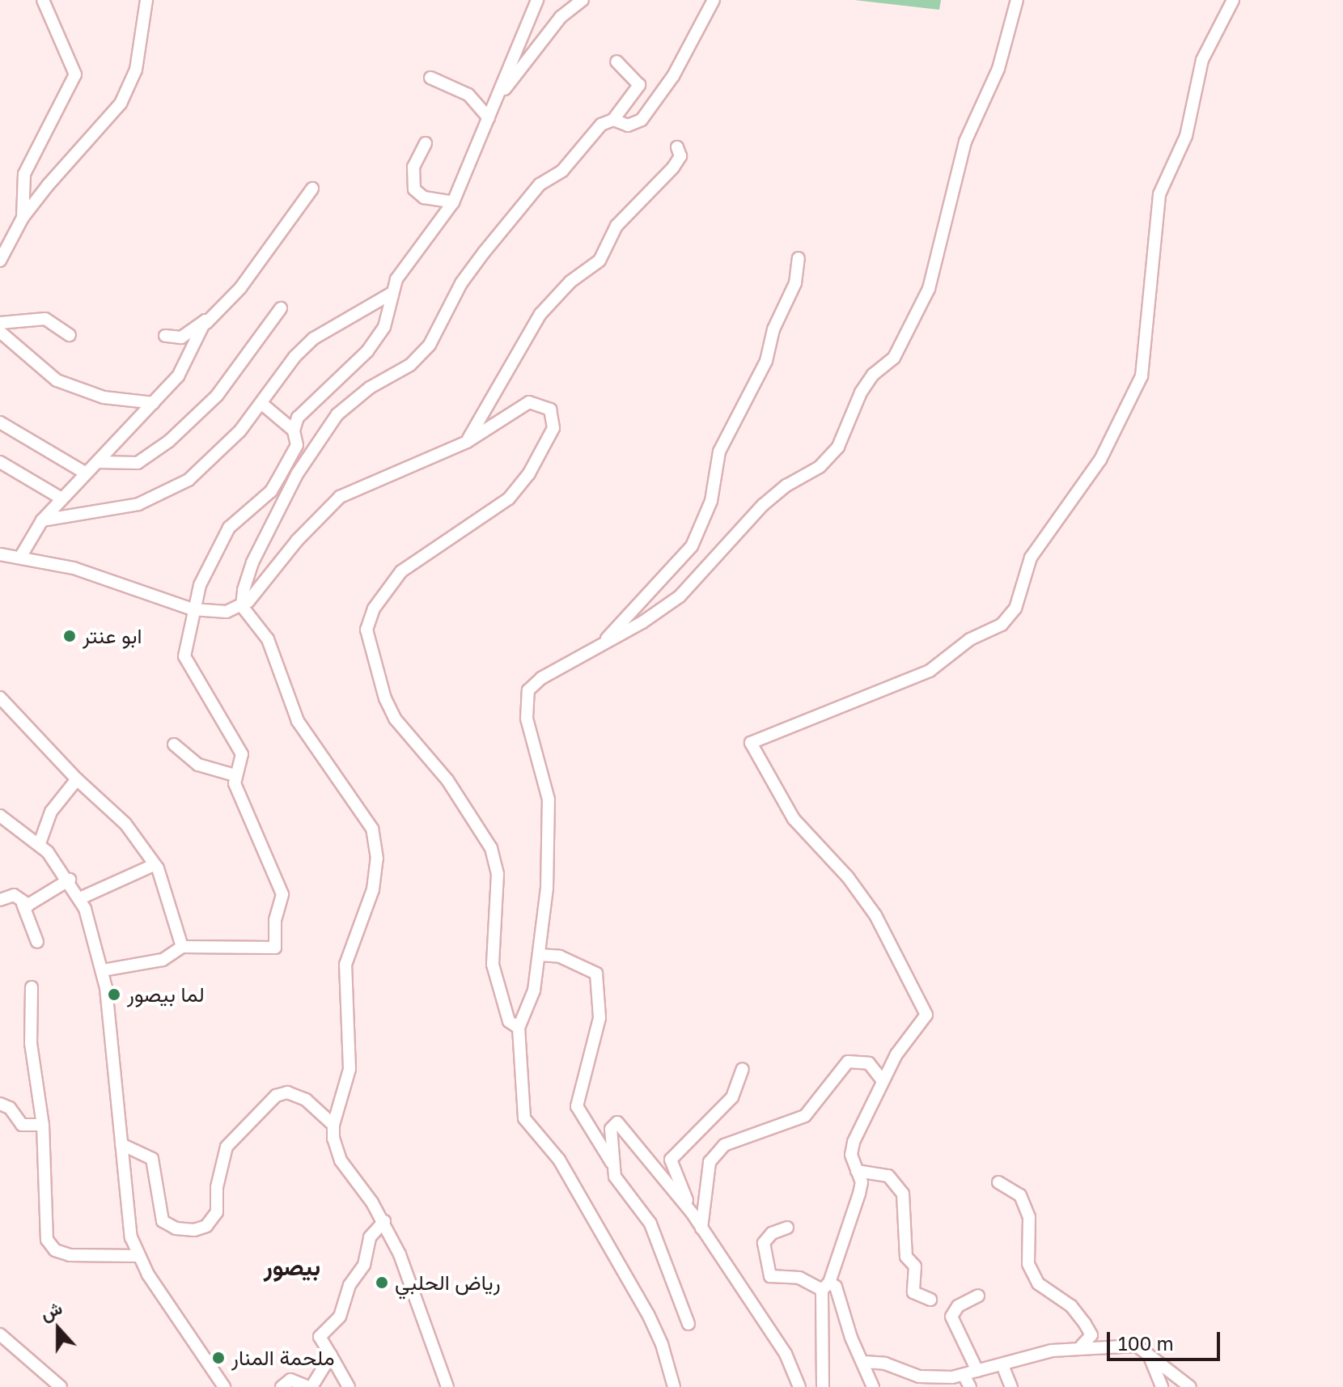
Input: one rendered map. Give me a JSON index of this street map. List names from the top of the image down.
{
  "districts": ["بيصور"],
  "places": [
    "ابو عنتر",
    "لما بيصور",
    "رياض الحلبي",
    "ملحمة المنار"
  ],
  "scale_bar": "100 m",
  "north": "top"
}
